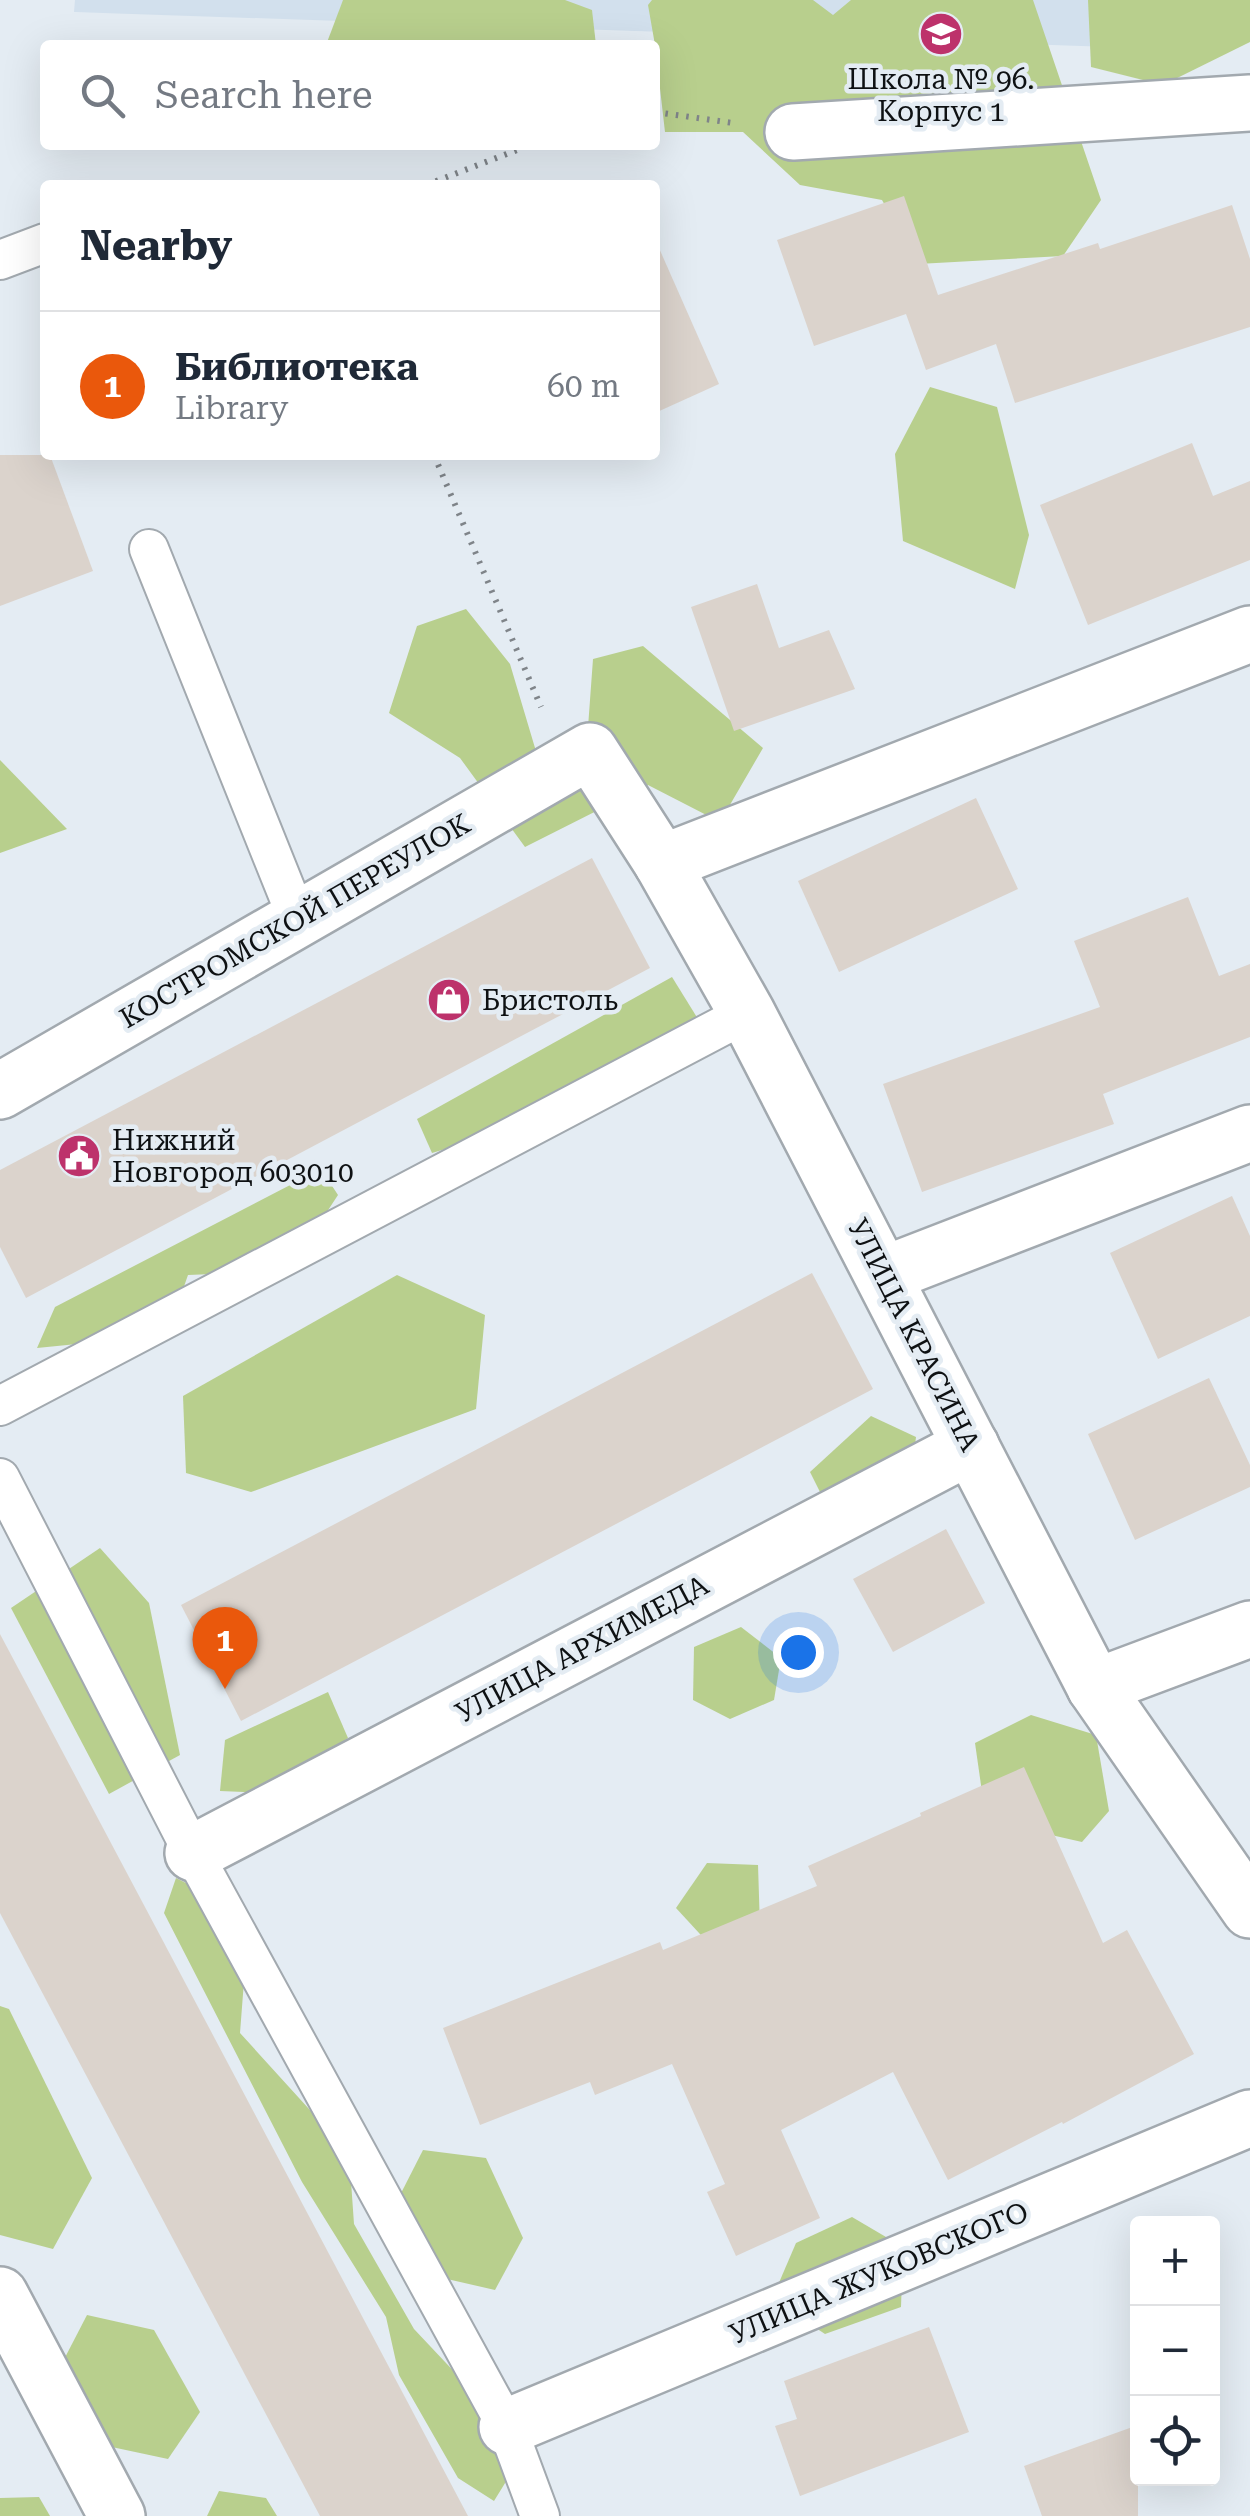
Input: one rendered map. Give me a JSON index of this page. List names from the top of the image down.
{
  "streets": {
    "street": [
      "КОСТРОМСКОЙ ПЕРЕУЛОК",
      "УЛИЦА КРАСИНА",
      "УЛИЦА АРХИМЕДА",
      "УЛИЦА ЖУКОВСКОГО"
    ]
  },
  "crossings": [
    ["КОСТРОМСКОЙ ПЕРЕУЛОК", "УЛИЦА КРАСИНА"],
    ["УЛИЦА КРАСИНА", "УЛИЦА АРХИМЕДА"]
  ],
  "places": {
    "school or university": ["Школа № 96. Корпус 1"],
    "shop": ["Бристоль"],
    "public building": ["Нижний Новгород 603010"]
  },
  "page": {
    "search": "Search here",
    "heading": "Nearby",
    "list": [
      {
        "mark": "1",
        "name": "Библиотека",
        "note": "Library",
        "value": "60 m"
      }
    ],
    "pins": "1",
    "map_buttons": ["+", "−"]
  }
}
